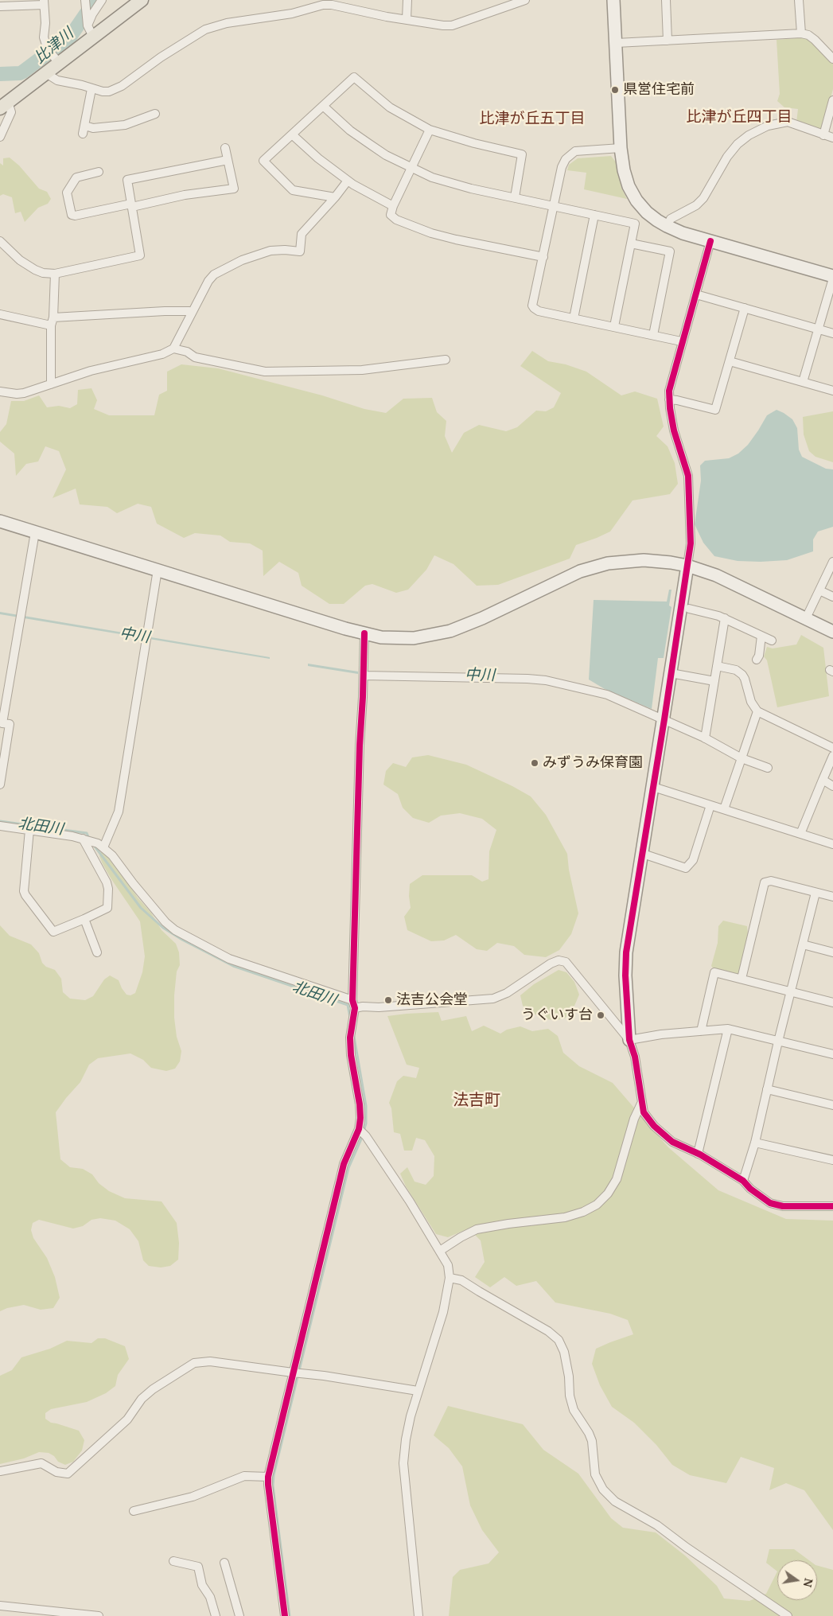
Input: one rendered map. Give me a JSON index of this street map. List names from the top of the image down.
{
  "districts": ["比津が丘四丁目", "比津が丘五丁目", "法吉町"],
  "water": ["比津川", "中川", "北田川"],
  "places": [
    "県営住宅前",
    "みずうみ保育園",
    "法吉公会堂",
    "うぐいす台"
  ],
  "north": "right"
}
